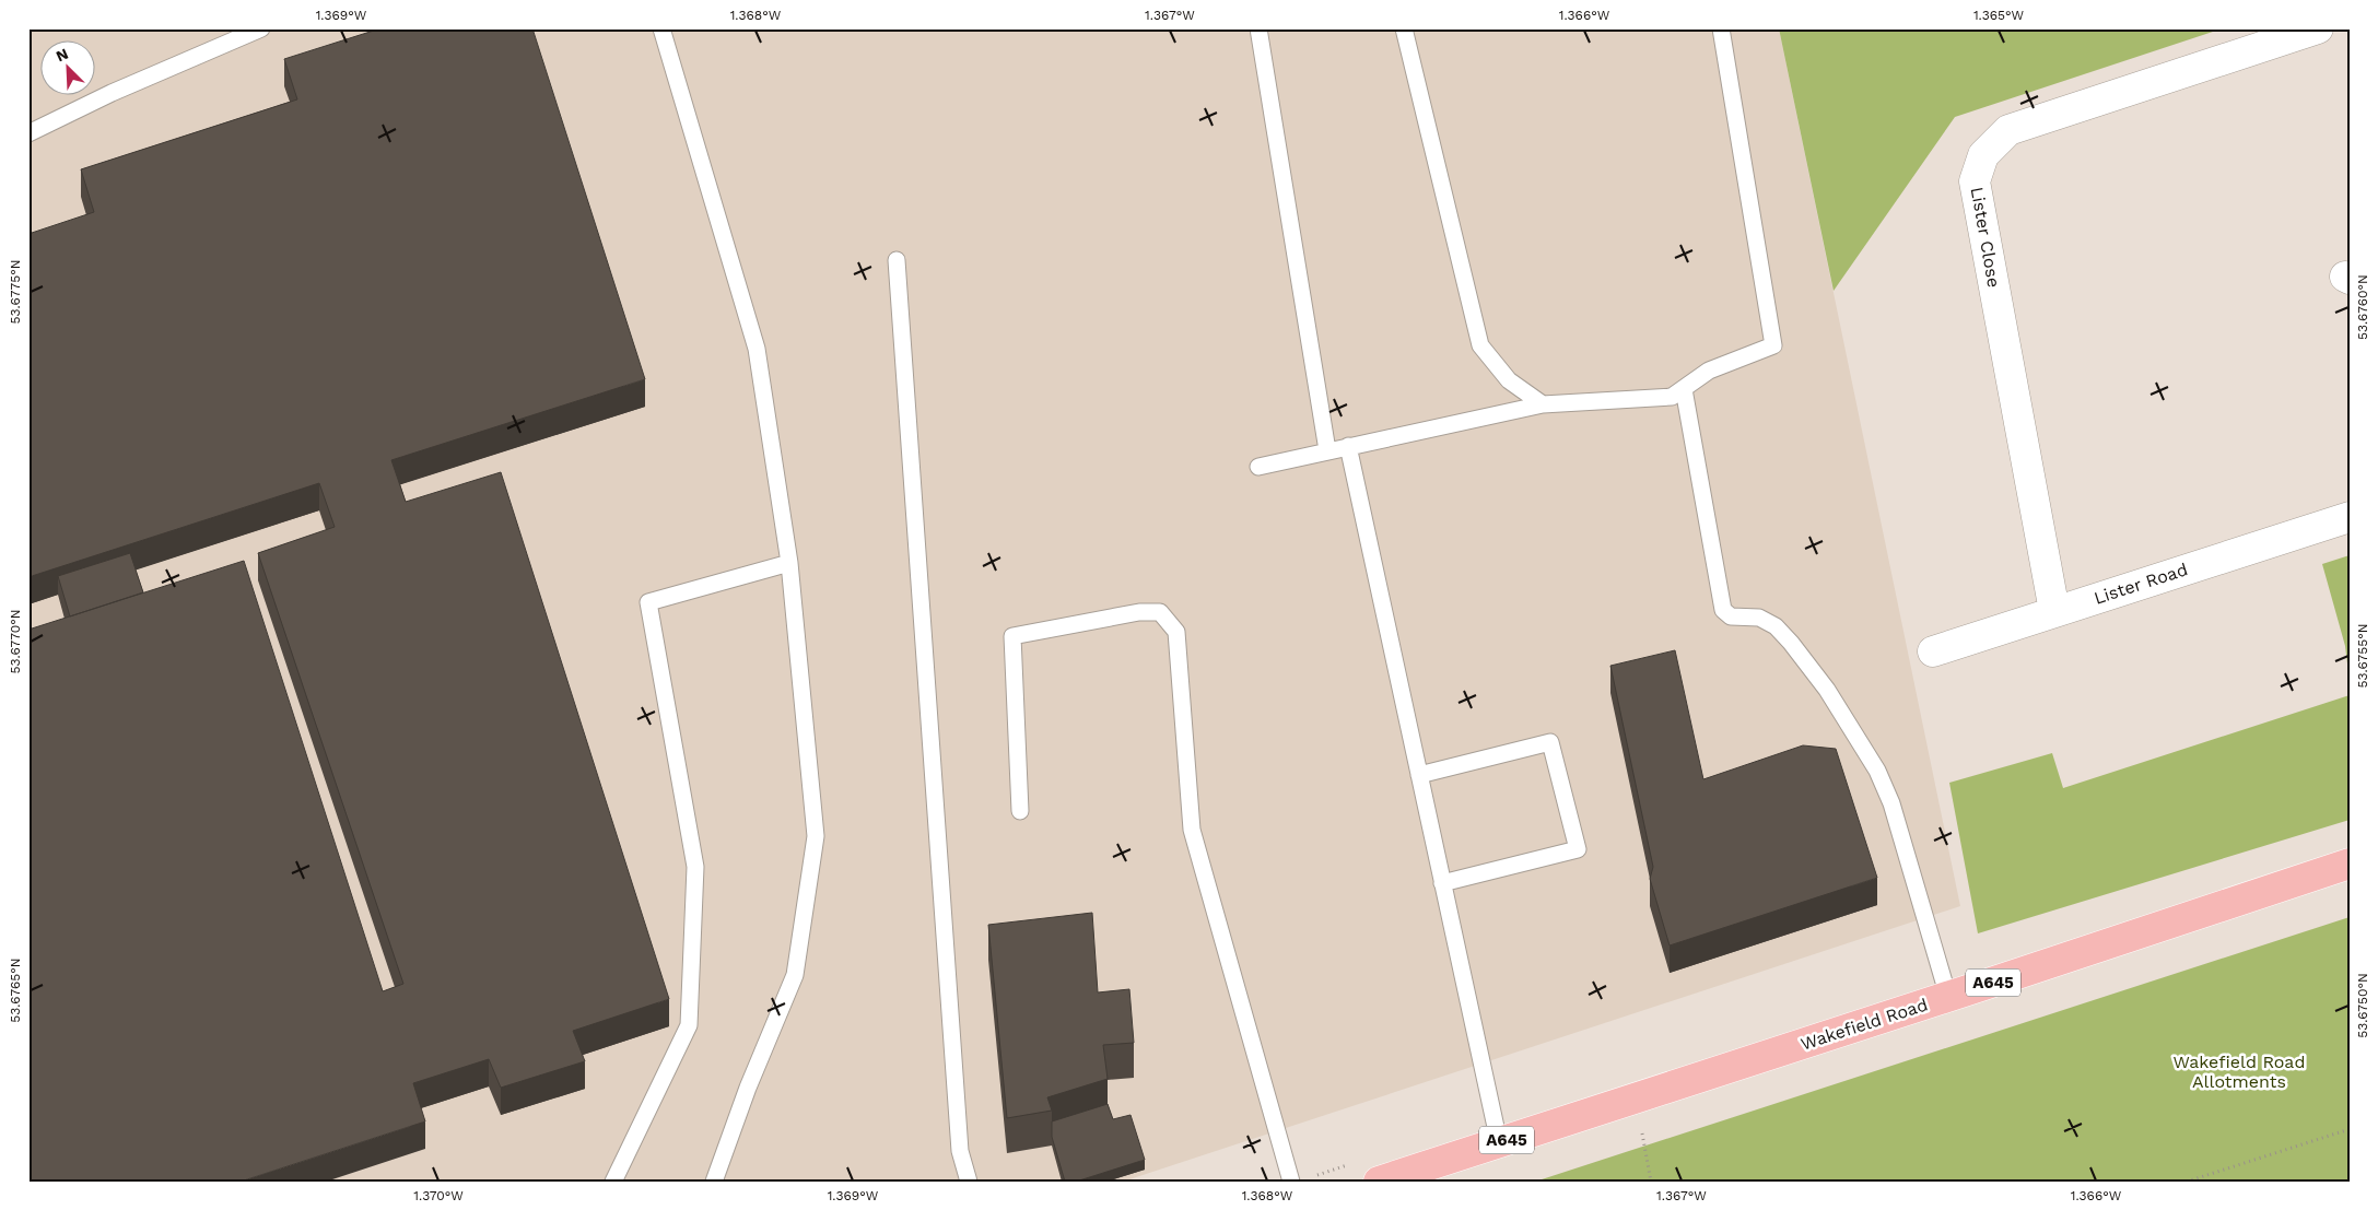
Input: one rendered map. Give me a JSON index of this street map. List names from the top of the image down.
{
  "streets": {
    "main road": ["A645", "Wakefield Road"],
    "street": ["Lister Close", "Lister Road"]
  },
  "crossings": [
    ["Lister Close", "Lister Road"]
  ],
  "parks": ["Wakefield Road Allotments"],
  "north": "top left",
  "coordinates": [
    "1.369°W",
    "1.368°W",
    "1.367°W",
    "1.366°W",
    "1.365°W",
    "53.6775°N",
    "53.6760°N",
    "53.6770°N",
    "53.6755°N",
    "53.6765°N",
    "53.6750°N",
    "1.370°W"
  ]
}
